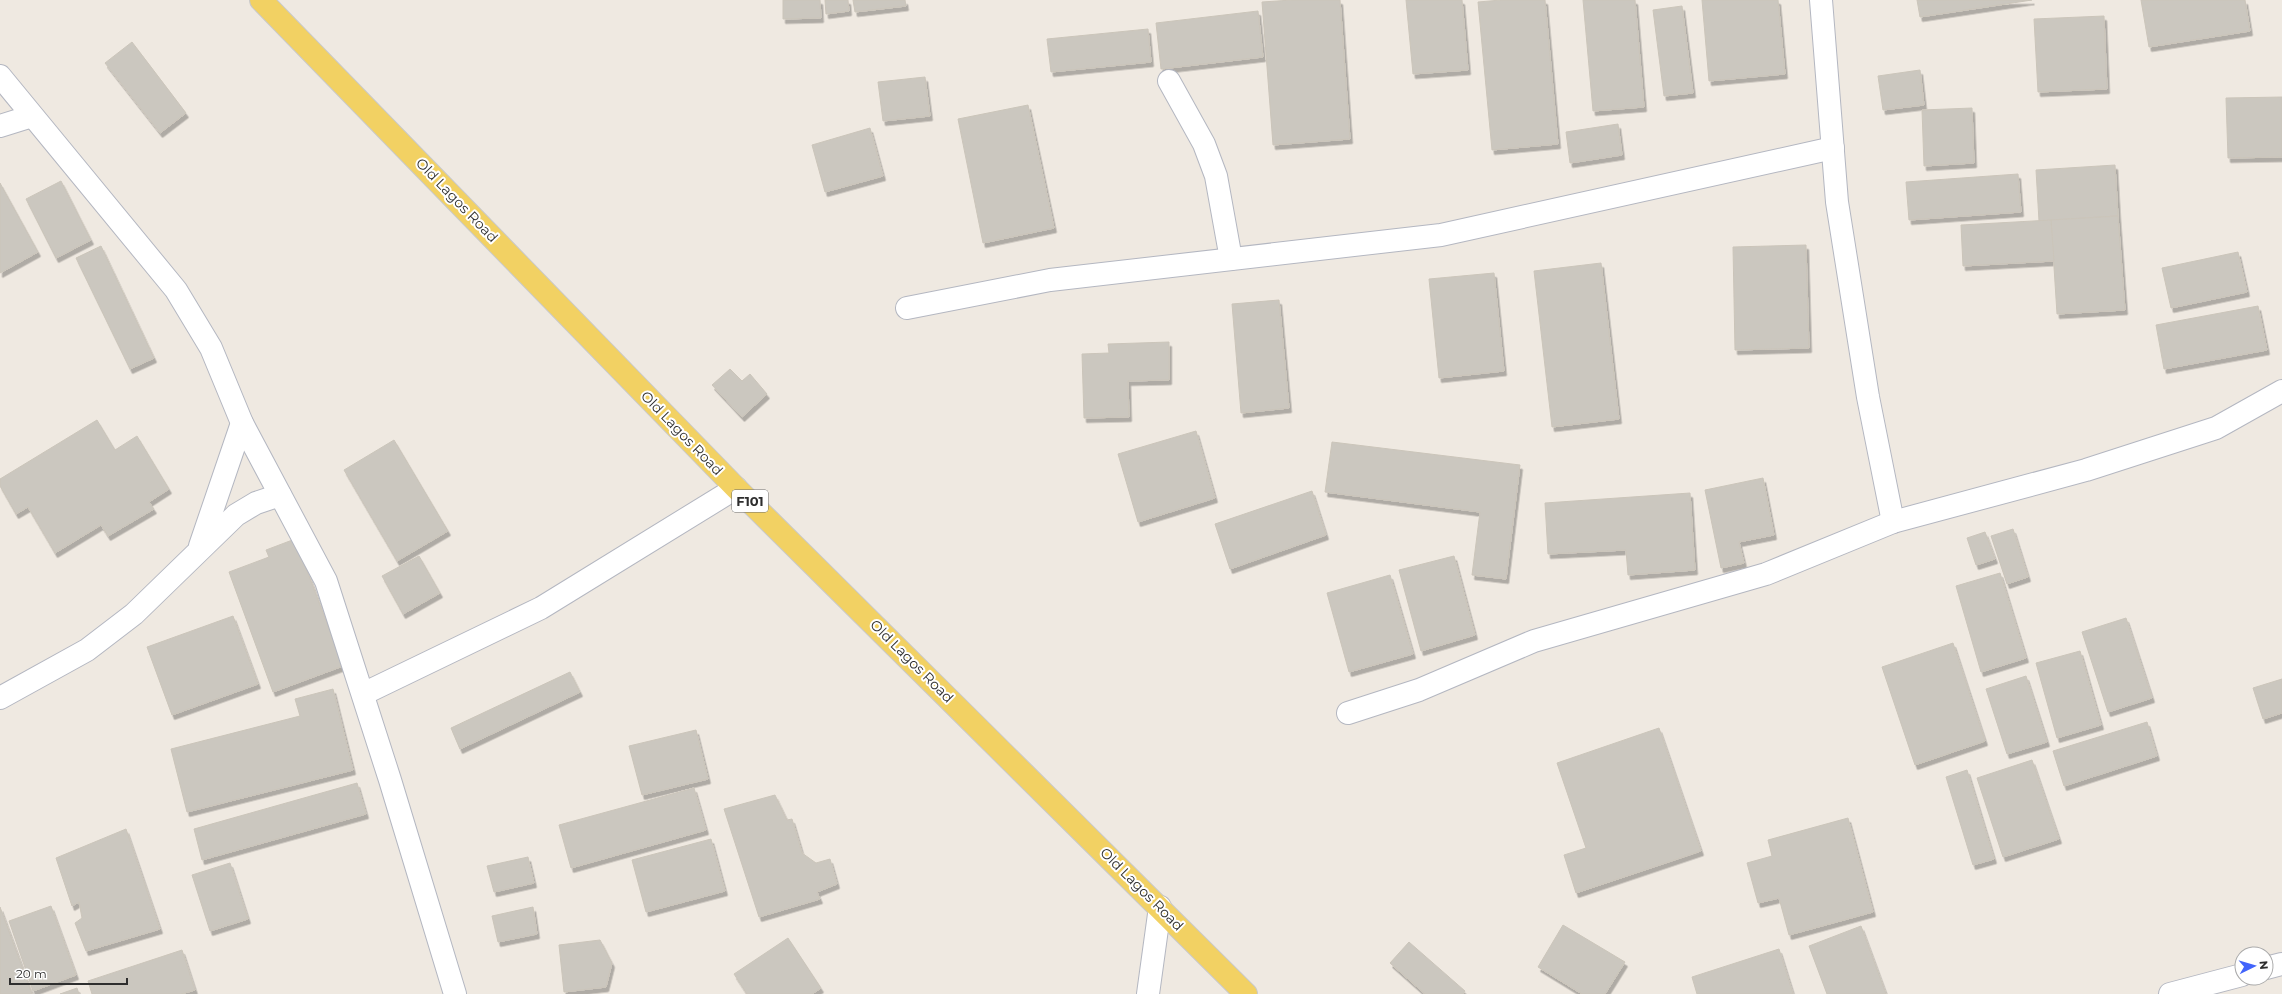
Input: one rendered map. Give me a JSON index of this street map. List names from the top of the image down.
{
  "streets": {
    "main road": ["Old Lagos Road", "F101"]
  },
  "scale_bar": "20 m",
  "north": "right"
}
